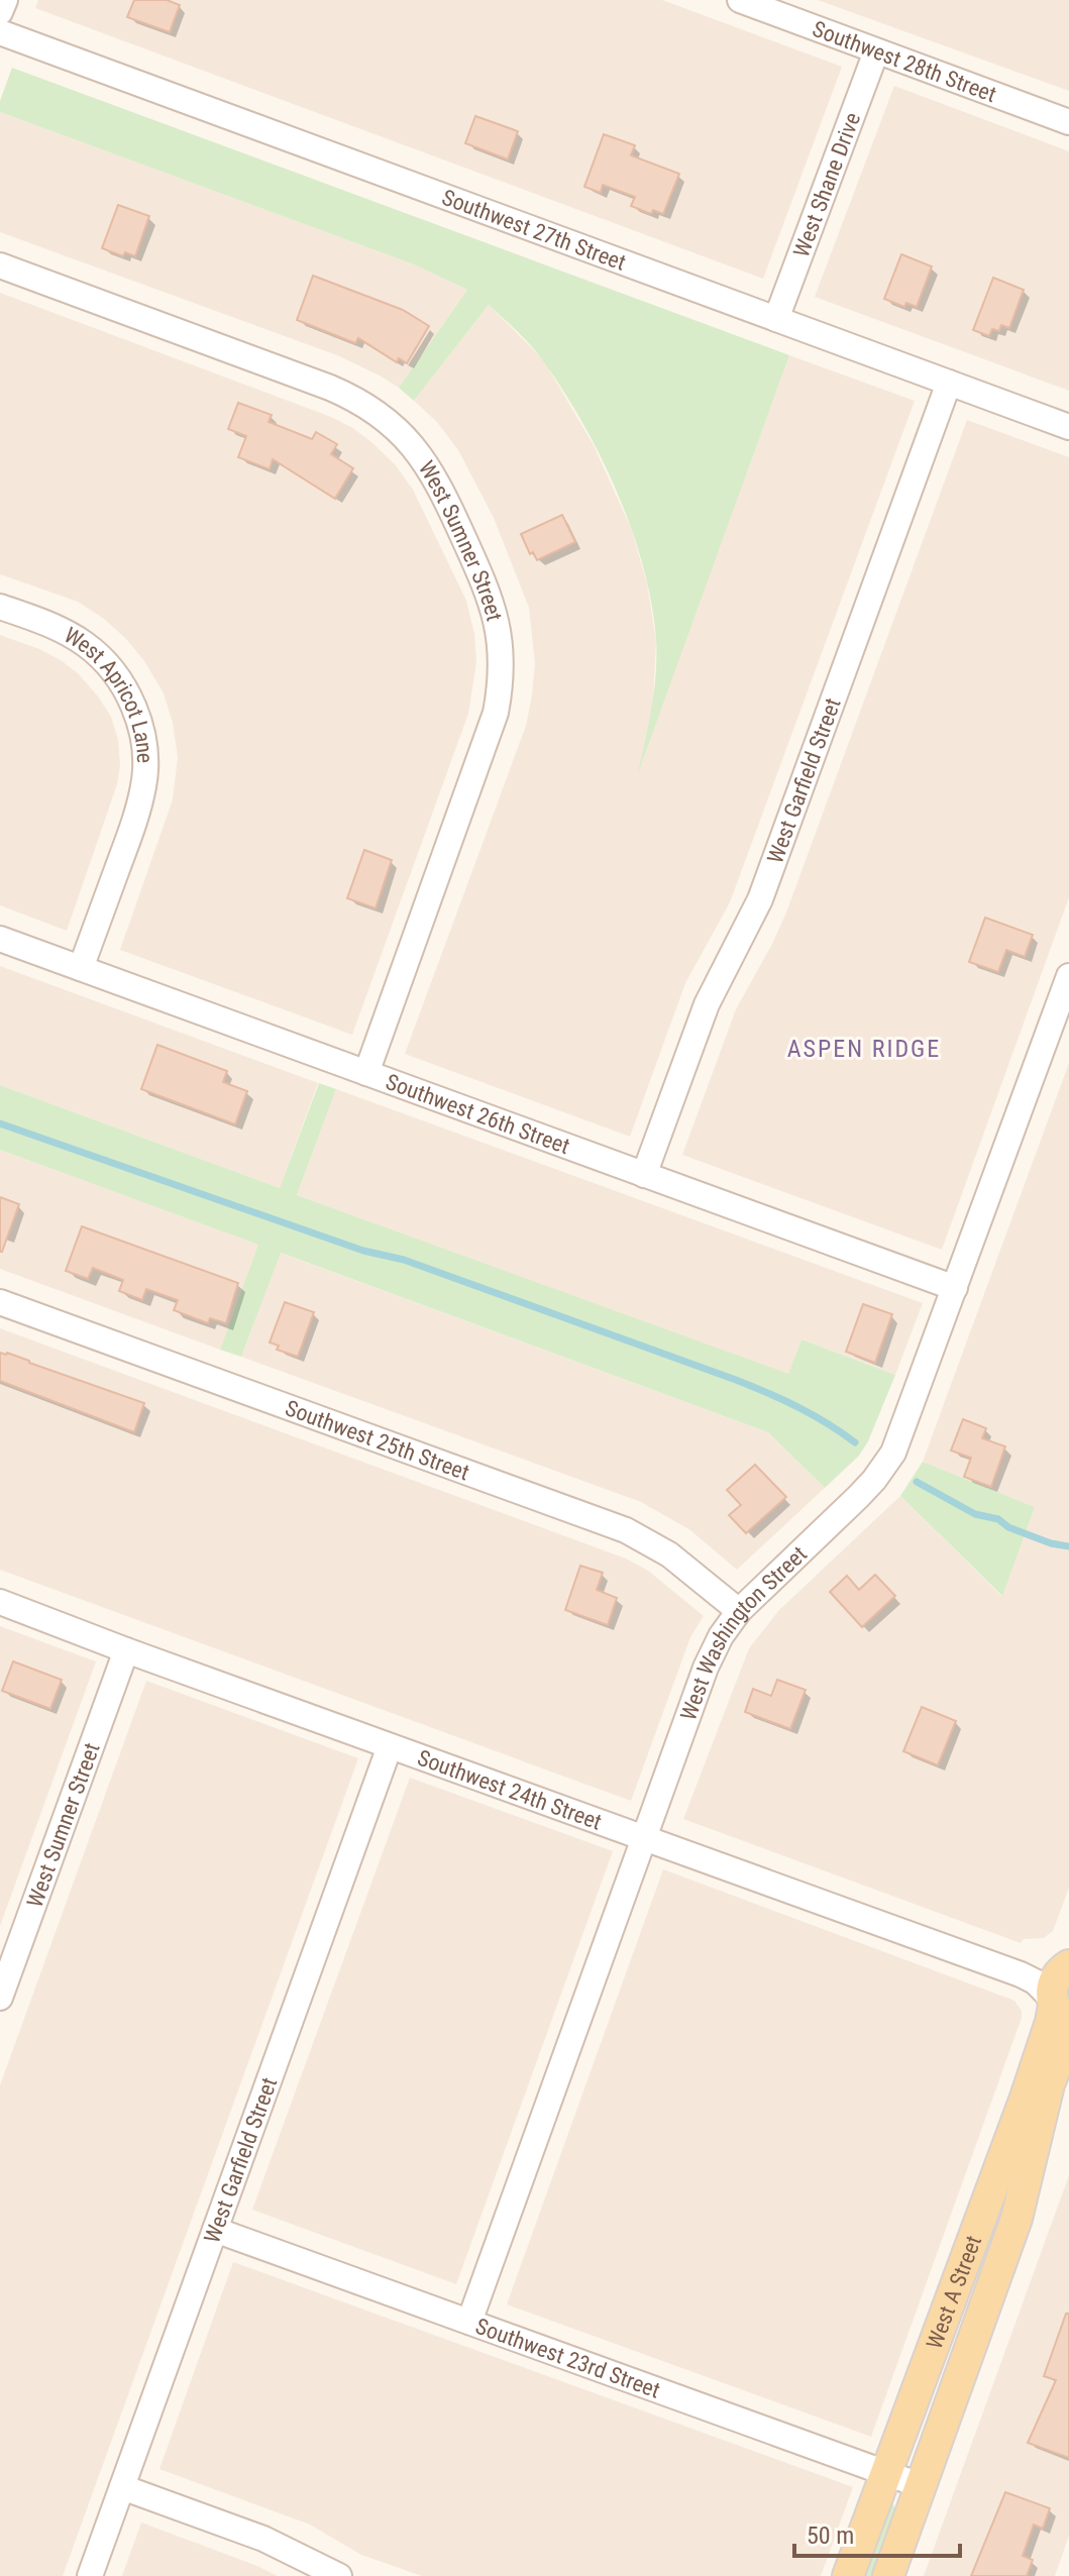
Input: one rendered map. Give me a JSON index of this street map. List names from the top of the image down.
{
  "streets": {
    "main road": ["West A Street"],
    "street": [
      "Southwest 28th Street",
      "West Shane Drive",
      "Southwest 27th Street",
      "West Sumner Street",
      "West Apricot Lane",
      "West Garfield Street",
      "Southwest 26th Street",
      "Southwest 25th Street",
      "West Washington Street",
      "Southwest 24th Street",
      "Southwest 23rd Street"
    ]
  },
  "crossings": [
    ["Southwest 28th Street", "West Shane Drive"],
    ["West Shane Drive", "Southwest 27th Street"],
    ["Southwest 27th Street", "West Garfield Street"],
    ["West Sumner Street", "Southwest 26th Street"],
    ["West Sumner Street", "Southwest 24th Street"],
    ["West Apricot Lane", "Southwest 26th Street"],
    ["West Garfield Street", "Southwest 26th Street"],
    ["West Garfield Street", "Southwest 24th Street"],
    ["West Garfield Street", "Southwest 23rd Street"],
    ["Southwest 26th Street", "West Washington Street"],
    ["Southwest 25th Street", "West Washington Street"],
    ["West Washington Street", "Southwest 24th Street"],
    ["West Washington Street", "Southwest 23rd Street"],
    ["Southwest 24th Street", "West A Street"],
    ["West A Street", "Southwest 23rd Street"]
  ],
  "districts": ["ASPEN RIDGE"],
  "scale_bar": "50 m"
}
